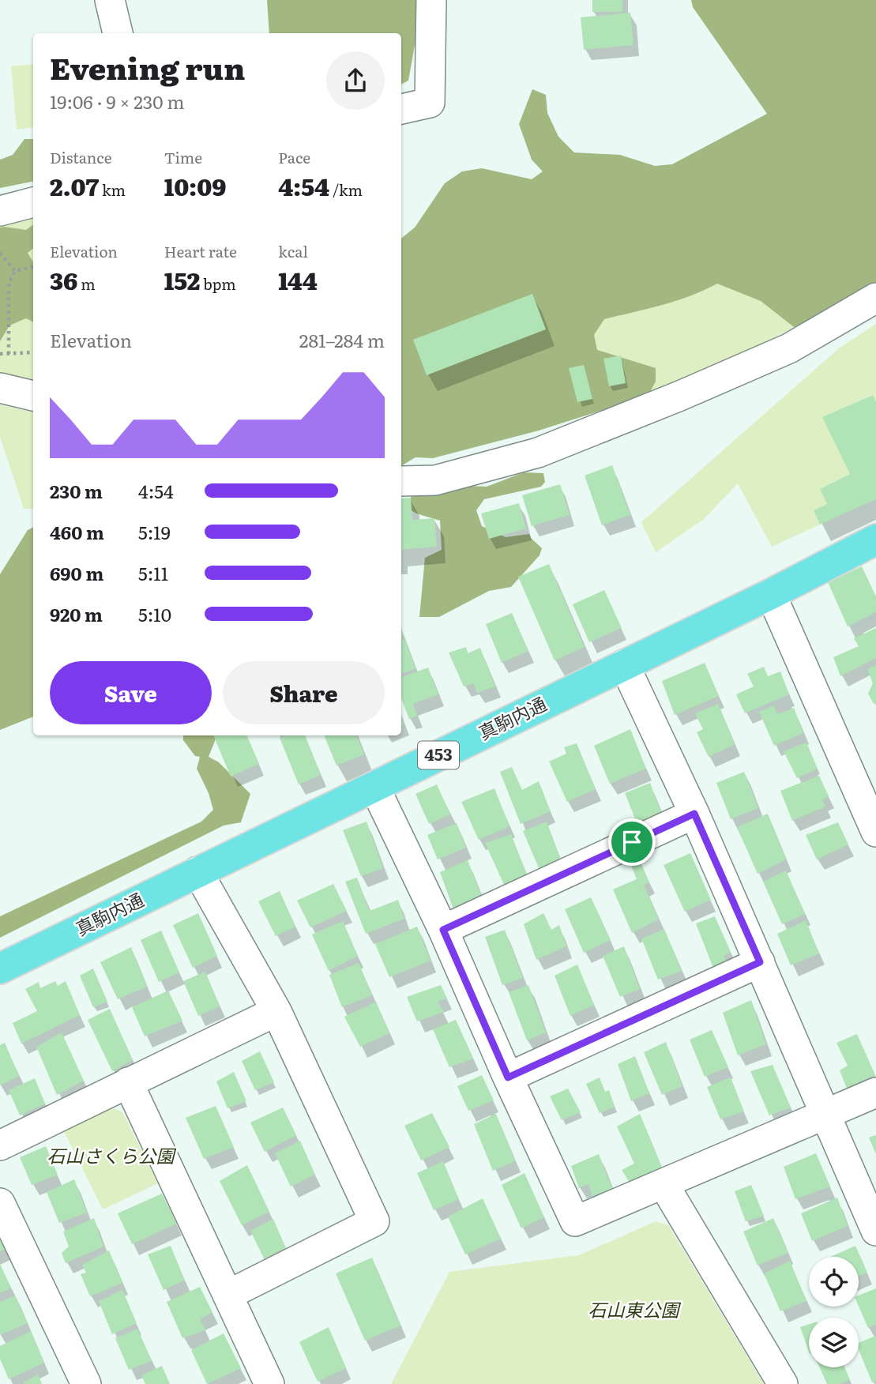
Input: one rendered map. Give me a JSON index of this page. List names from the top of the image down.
{
  "streets": {
    "highway": ["真駒内通", "453"]
  },
  "parks": ["石山さくら公園", "石山東公園"],
  "page": {
    "heading": ["Evening run", "19:06 · 9 × 230 m"],
    "stats": [
      ["Distance", "2.07 km"],
      ["Time", "10:09"],
      ["Pace", "4:54 /km"],
      ["Elevation", "36 m"],
      ["Heart rate", "152 bpm"],
      ["kcal", "144"]
    ],
    "chart": ["Elevation", "281–284 m"],
    "list": [
      {
        "name": "230 m",
        "note": "4:54"
      },
      {
        "name": "460 m",
        "note": "5:19"
      },
      {
        "name": "690 m",
        "note": "5:11"
      },
      {
        "name": "920 m",
        "note": "5:10"
      }
    ],
    "buttons": ["Save", "Share"]
  }
}
